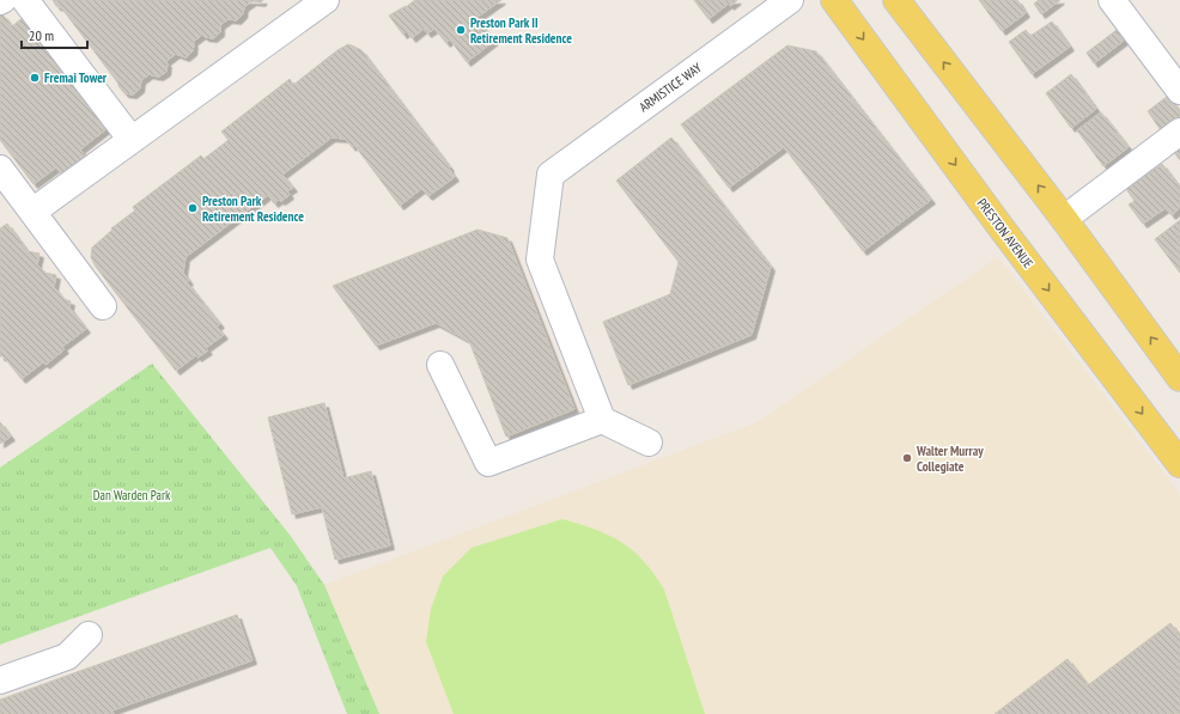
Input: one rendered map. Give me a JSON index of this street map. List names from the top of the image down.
{
  "streets": {
    "main road": ["PRESTON AVENUE"],
    "street": ["ARMISTICE WAY"]
  },
  "parks": ["Dan Warden Park"],
  "places": [
    "Preston Park II Retirement Residence",
    "Fremai Tower",
    "Preston Park Retirement Residence",
    "Walter Murray Collegiate"
  ],
  "scale_bar": "20 m"
}
